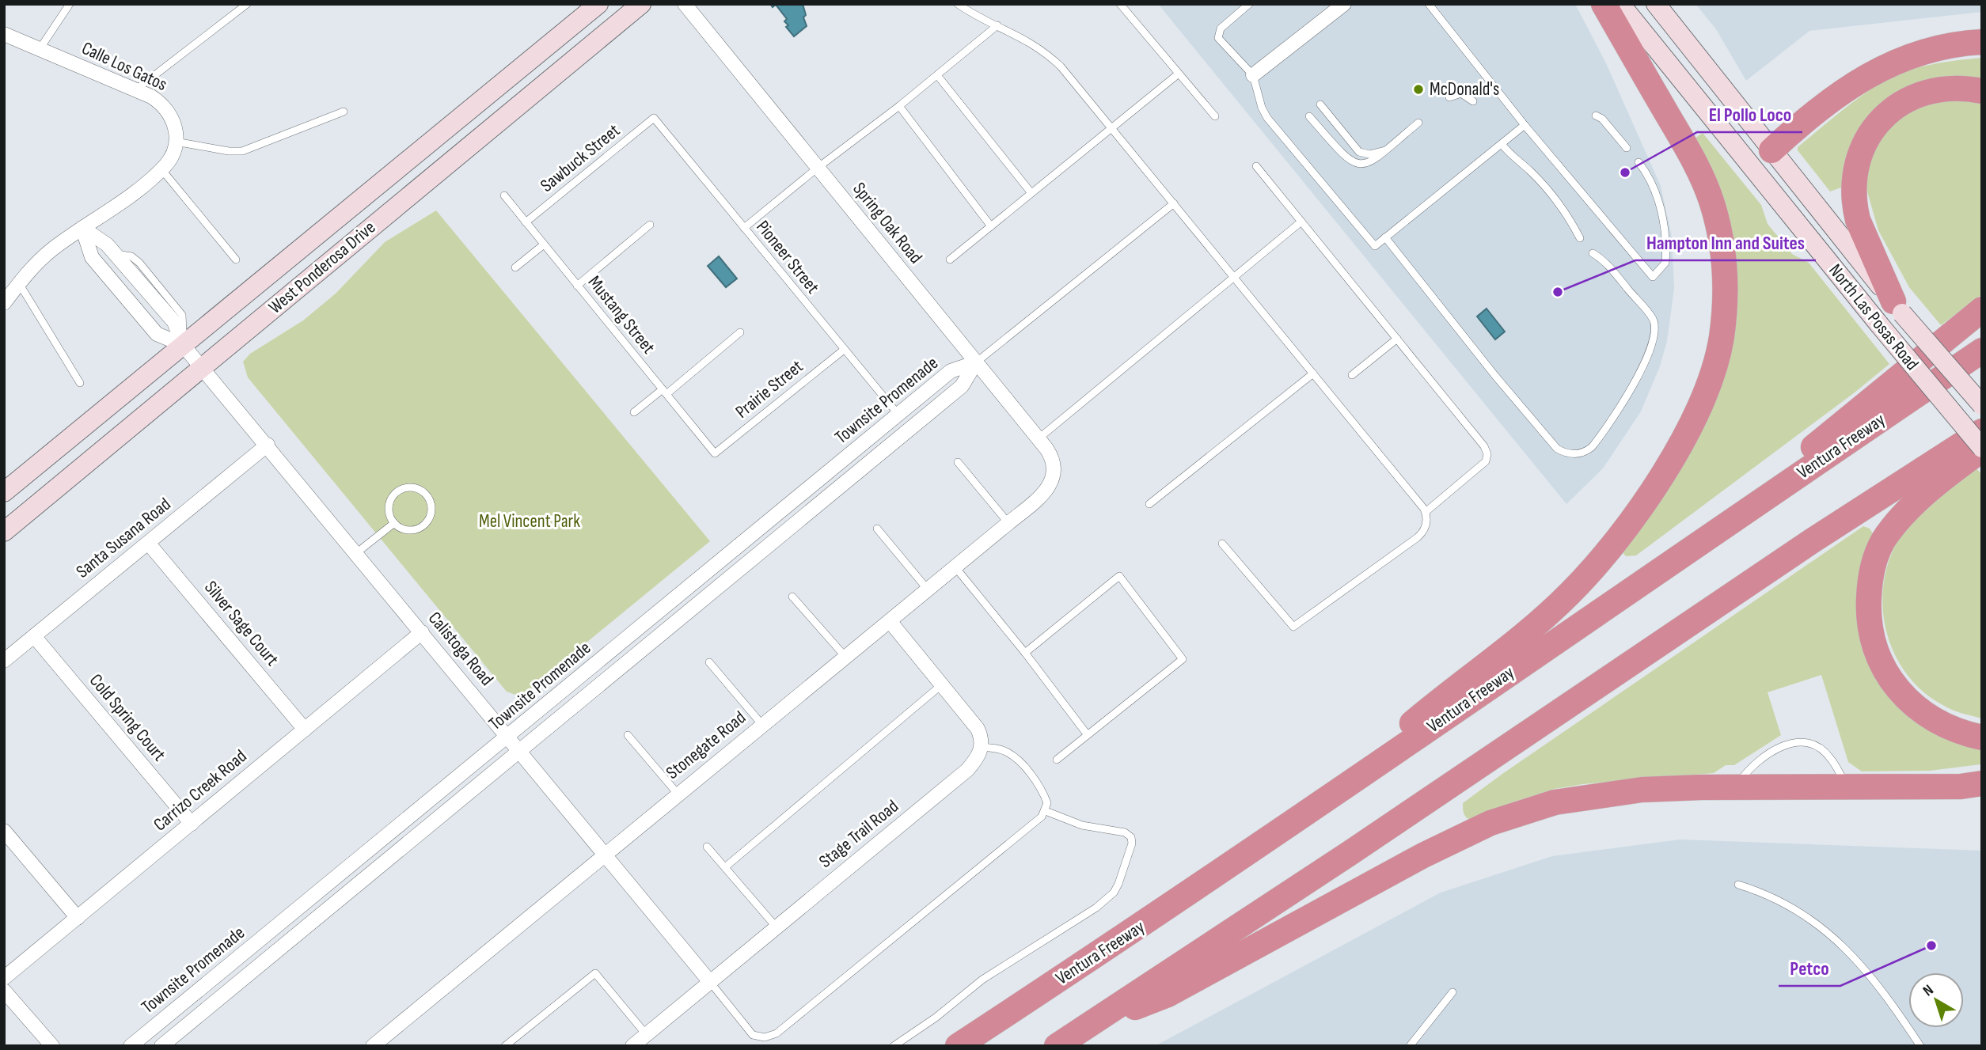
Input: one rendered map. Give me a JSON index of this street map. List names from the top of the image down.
{
  "streets": {
    "highway": ["Ventura Freeway"],
    "main road": ["West Ponderosa Drive", "North Las Posas Road"],
    "street": [
      "Calle Los Gatos",
      "Spring Oak Road",
      "Townsite Promenade",
      "Santa Susana Road",
      "Silver Sage Court",
      "Calistoga Road",
      "Cold Spring Court",
      "Stonegate Road",
      "Carrizo Creek Road",
      "Stage Trail Road"
    ],
    "lane": [
      "Sawbuck Street",
      "Pioneer Street",
      "Mustang Street",
      "Prairie Street"
    ]
  },
  "crossings": [
    ["Sawbuck Street", "Pioneer Street"],
    ["Sawbuck Street", "Mustang Street"],
    ["Spring Oak Road", "Townsite Promenade"],
    ["Spring Oak Road", "Stonegate Road"],
    ["Pioneer Street", "Prairie Street"],
    ["Pioneer Street", "Townsite Promenade"],
    ["West Ponderosa Drive", "Calistoga Road"],
    ["Mustang Street", "Prairie Street"],
    ["Townsite Promenade", "Calistoga Road"],
    ["Santa Susana Road", "Silver Sage Court"],
    ["Santa Susana Road", "Calistoga Road"],
    ["Santa Susana Road", "Cold Spring Court"],
    ["Silver Sage Court", "Carrizo Creek Road"],
    ["Calistoga Road", "Stonegate Road"],
    ["Calistoga Road", "Carrizo Creek Road"],
    ["Calistoga Road", "Stage Trail Road"],
    ["Cold Spring Court", "Carrizo Creek Road"]
  ],
  "parks": ["Mel Vincent Park"],
  "places": [
    "McDonald's",
    "El Pollo Loco",
    "Hampton Inn and Suites",
    "Petco"
  ],
  "north": "top left"
}
